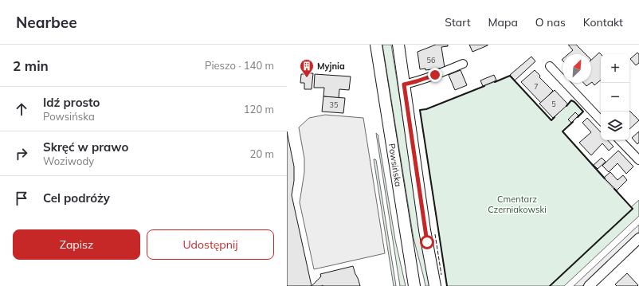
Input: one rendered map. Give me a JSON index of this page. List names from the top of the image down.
{
  "streets": {
    "main road": ["Powsińska"]
  },
  "parks": ["Cmentarz Czerniakowski"],
  "places": {
    "building": ["Myjnia"]
  },
  "house_numbers": [
    "56",
    "7",
    "5",
    "35"
  ],
  "north": "top right",
  "page": {
    "header": "Nearbee",
    "nav": [
      "Start",
      "Mapa",
      "O nas",
      "Kontakt"
    ],
    "heading": ["2 min", "Pieszo · 140 m"],
    "map_buttons": ["+", "−"],
    "list": [
      ["Idź prosto", "Powsińska", "120 m"],
      ["Skręć w prawo", "Woziwody", "20 m"],
      "Cel podróży"
    ],
    "buttons": ["Zapisz", "Udostępnij"]
  }
}
